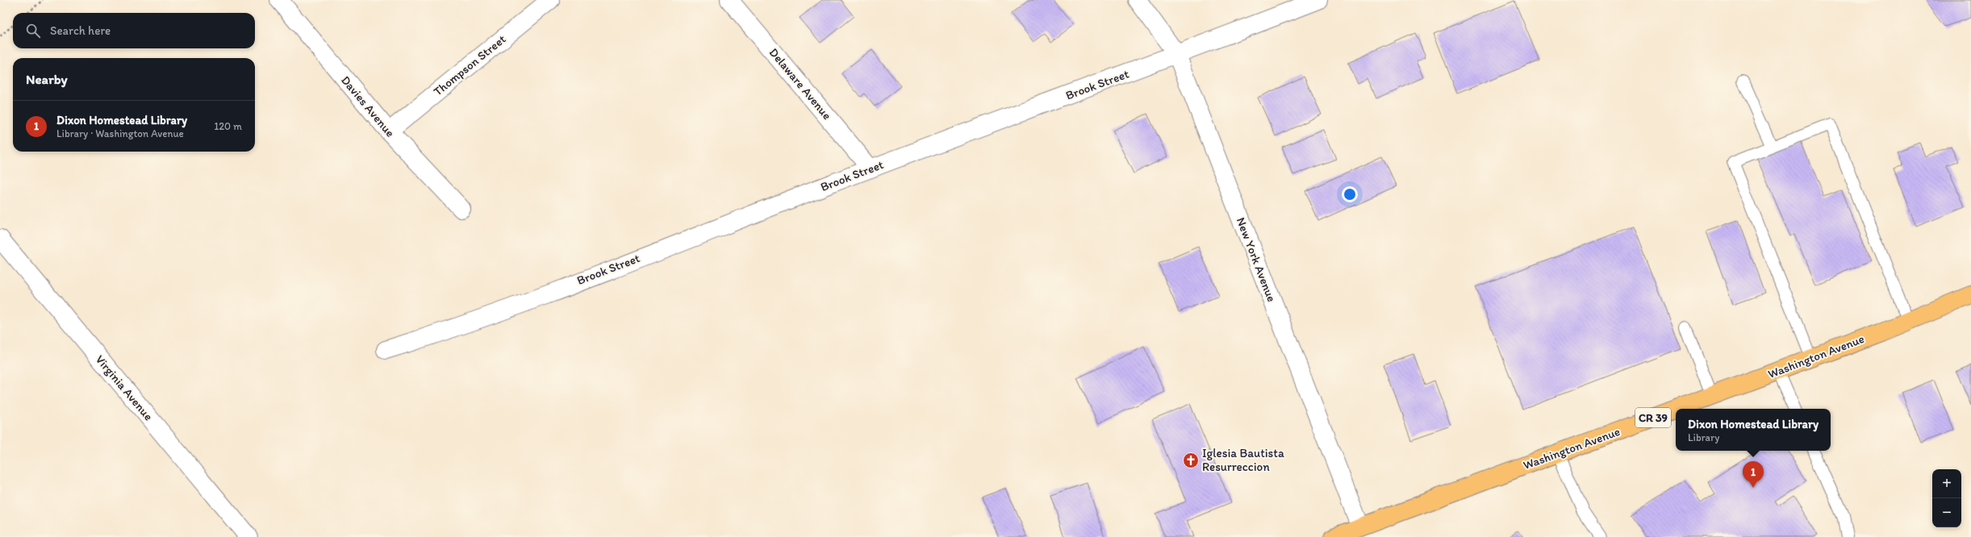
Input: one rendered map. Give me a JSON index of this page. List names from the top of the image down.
{
  "streets": {
    "main road": ["Washington Avenue", "CR 39"],
    "street": [
      "Thompson Street",
      "Delaware Avenue",
      "Brook Street",
      "Davies Avenue",
      "New York Avenue",
      "Virginia Avenue"
    ]
  },
  "crossings": [
    ["Thompson Street", "Davies Avenue"],
    ["Delaware Avenue", "Brook Street"],
    ["Brook Street", "New York Avenue"],
    ["New York Avenue", "Washington Avenue"]
  ],
  "places": {
    "church": ["Iglesia Bautista Resurreccion"]
  },
  "page": {
    "search": "Search here",
    "heading": "Nearby",
    "list": [
      {
        "mark": "1",
        "name": "Dixon Homestead Library",
        "note": "Library · Washington Avenue",
        "value": "120 m"
      }
    ],
    "popup": ["Dixon Homestead Library", "Library"],
    "pins": "1",
    "map_buttons": ["+", "−"]
  }
}
